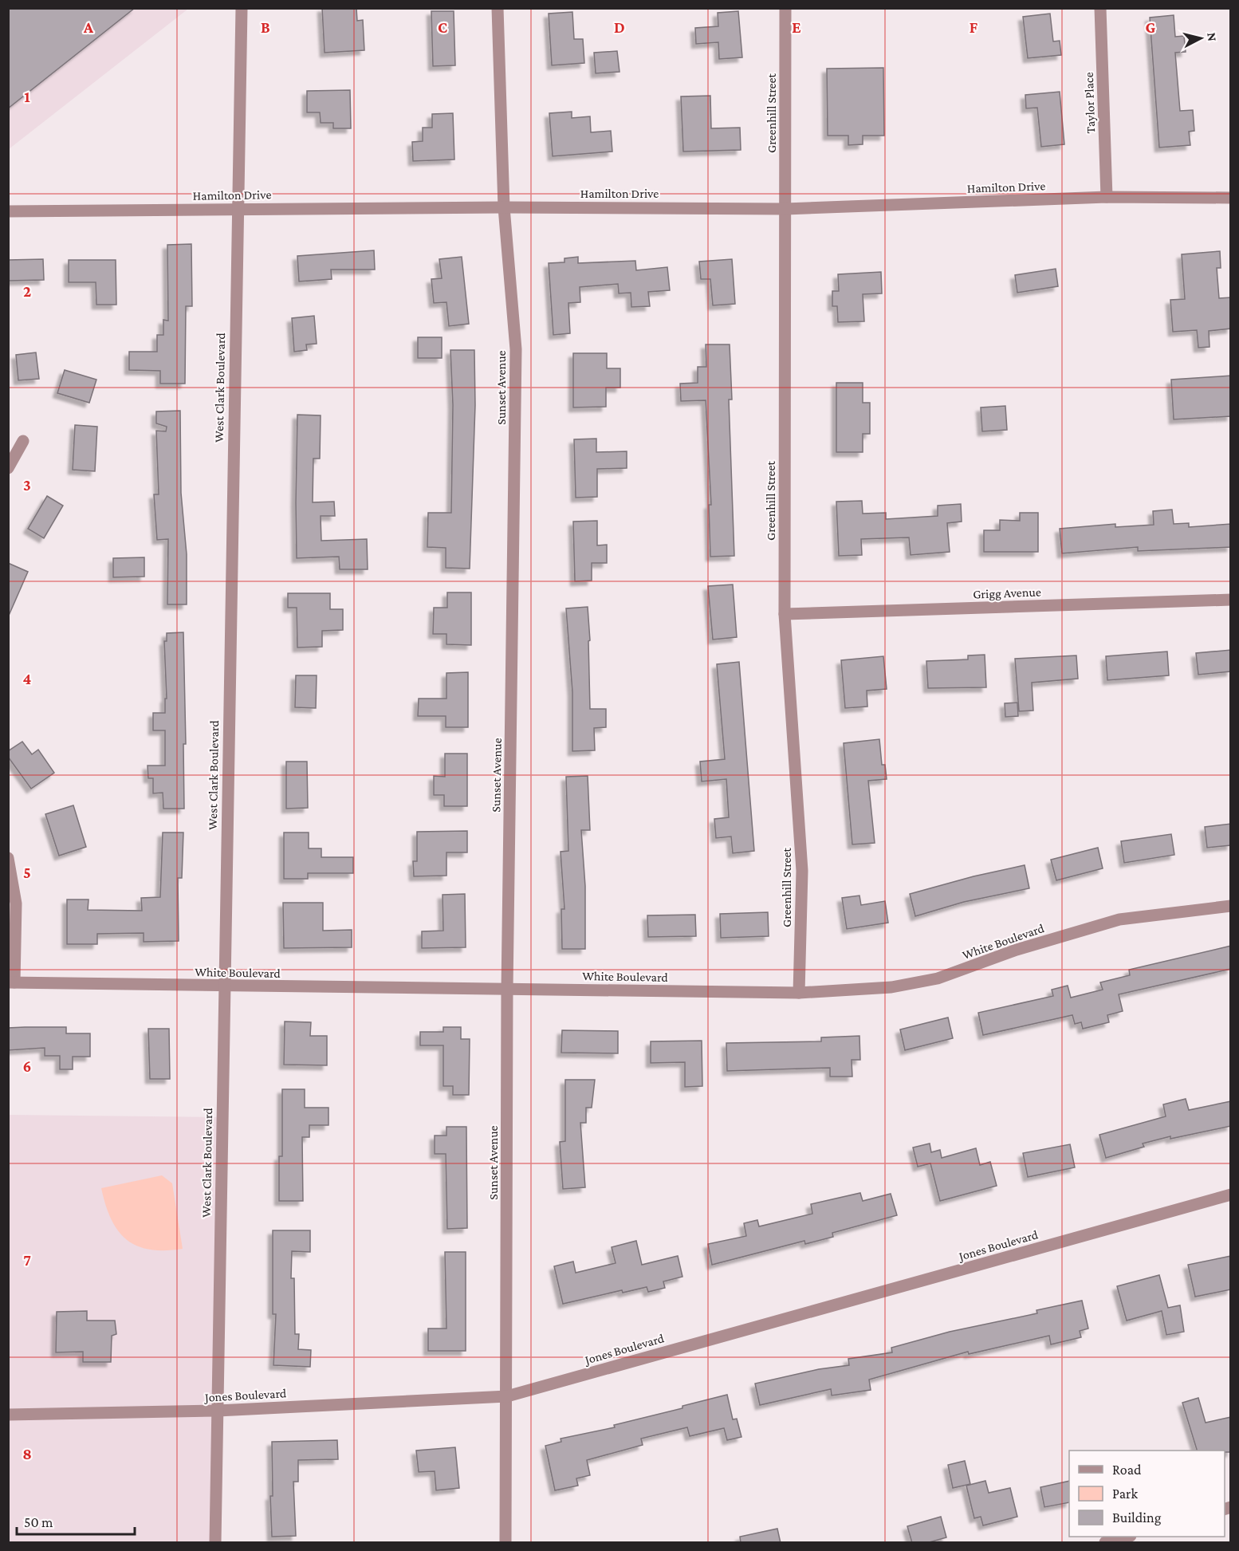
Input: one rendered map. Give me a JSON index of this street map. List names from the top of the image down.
{
  "streets": {
    "street": [
      "Taylor Place",
      "Greenhill Street",
      "Hamilton Drive",
      "West Clark Boulevard",
      "Sunset Avenue",
      "Grigg Avenue",
      "White Boulevard",
      "Jones Boulevard"
    ]
  },
  "crossings": [
    ["Taylor Place", "Hamilton Drive"],
    ["Greenhill Street", "Hamilton Drive"],
    ["Greenhill Street", "Grigg Avenue"],
    ["Greenhill Street", "White Boulevard"],
    ["Hamilton Drive", "West Clark Boulevard"],
    ["Hamilton Drive", "Sunset Avenue"],
    ["West Clark Boulevard", "White Boulevard"],
    ["West Clark Boulevard", "Jones Boulevard"],
    ["Sunset Avenue", "White Boulevard"],
    ["Sunset Avenue", "Jones Boulevard"]
  ],
  "legend": ["Road", "Park", "Building"],
  "scale_bar": "50 m",
  "north": "right",
  "grid": {
    "columns": [
      "A",
      "B",
      "C",
      "D",
      "E",
      "F",
      "G"
    ],
    "rows": [
      "1",
      "2",
      "3",
      "4",
      "5",
      "6",
      "7",
      "8"
    ]
  }
}
